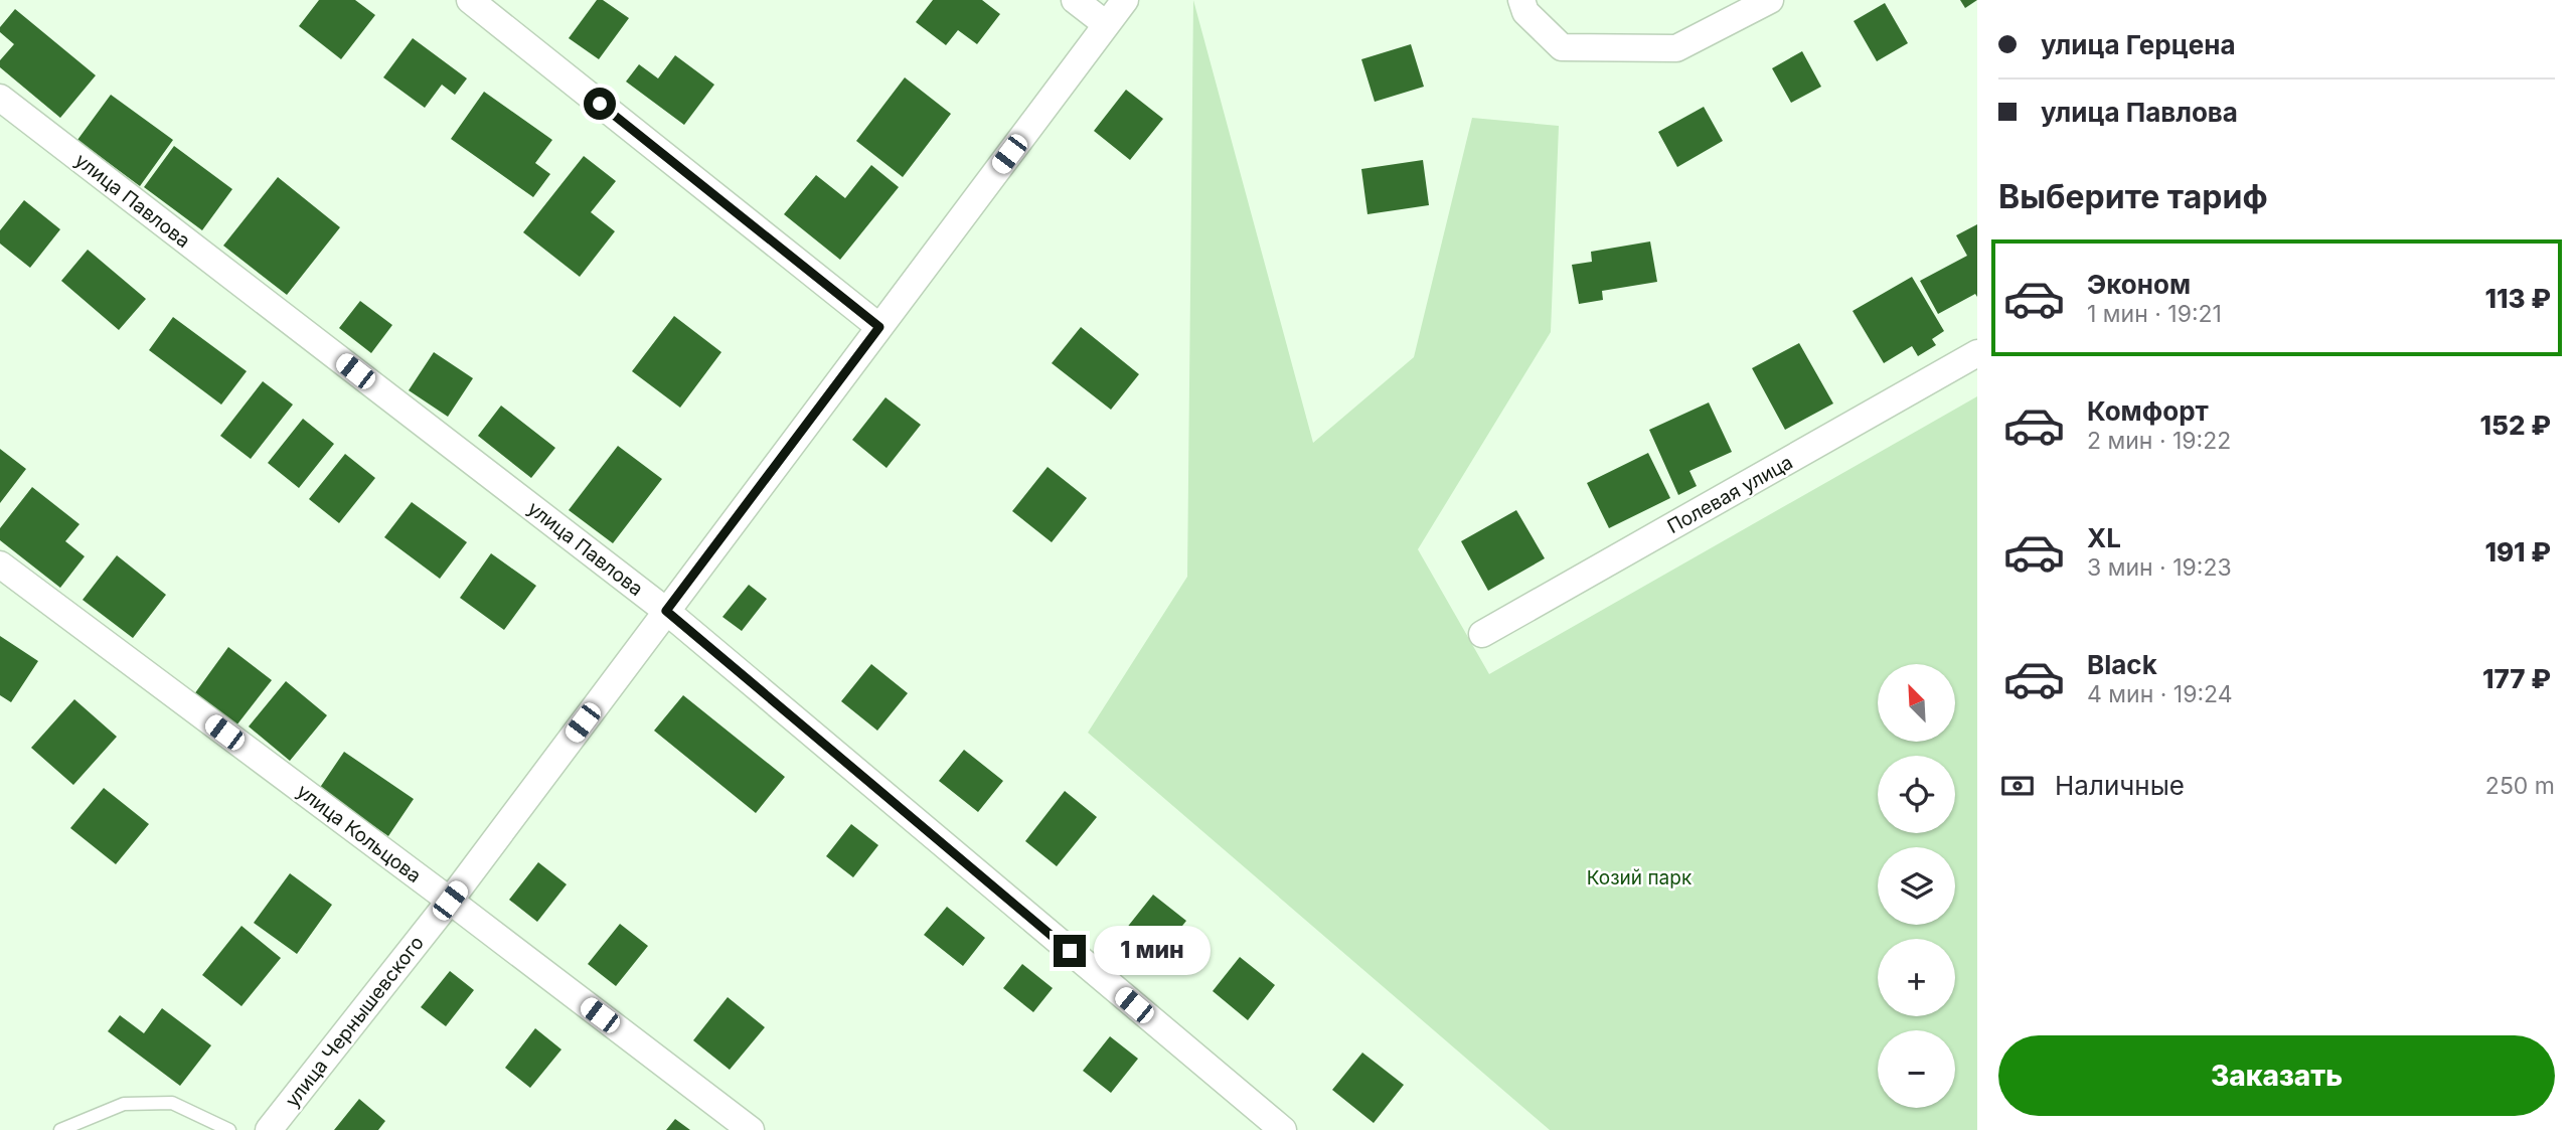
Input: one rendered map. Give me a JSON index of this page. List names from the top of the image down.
{
  "streets": {
    "street": [
      "улица Павлова",
      "Полевая улица",
      "улица Кольцова",
      "улица Чернышевского"
    ]
  },
  "crossings": [
    ["улица Павлова", "улица Чернышевского"],
    ["улица Кольцова", "улица Чернышевского"]
  ],
  "parks": ["Козий парк"],
  "north": "top left",
  "page": {
    "banner": ["улица Герцена", "улица Павлова"],
    "heading": "Выберите тариф",
    "list": [
      {
        "name": "Эконом",
        "note": "1 мин · 19:21",
        "value": "113 ₽"
      },
      {
        "name": "Комфорт",
        "note": "2 мин · 19:22",
        "value": "152 ₽"
      },
      {
        "name": "XL",
        "note": "3 мин · 19:23",
        "value": "191 ₽"
      },
      {
        "name": "Black",
        "note": "4 мин · 19:24",
        "value": "177 ₽"
      }
    ],
    "map_buttons": ["+", "−"],
    "pay": ["Наличные", "250 m"],
    "bubble": "1 мин",
    "buttons": "Заказать"
  }
}
